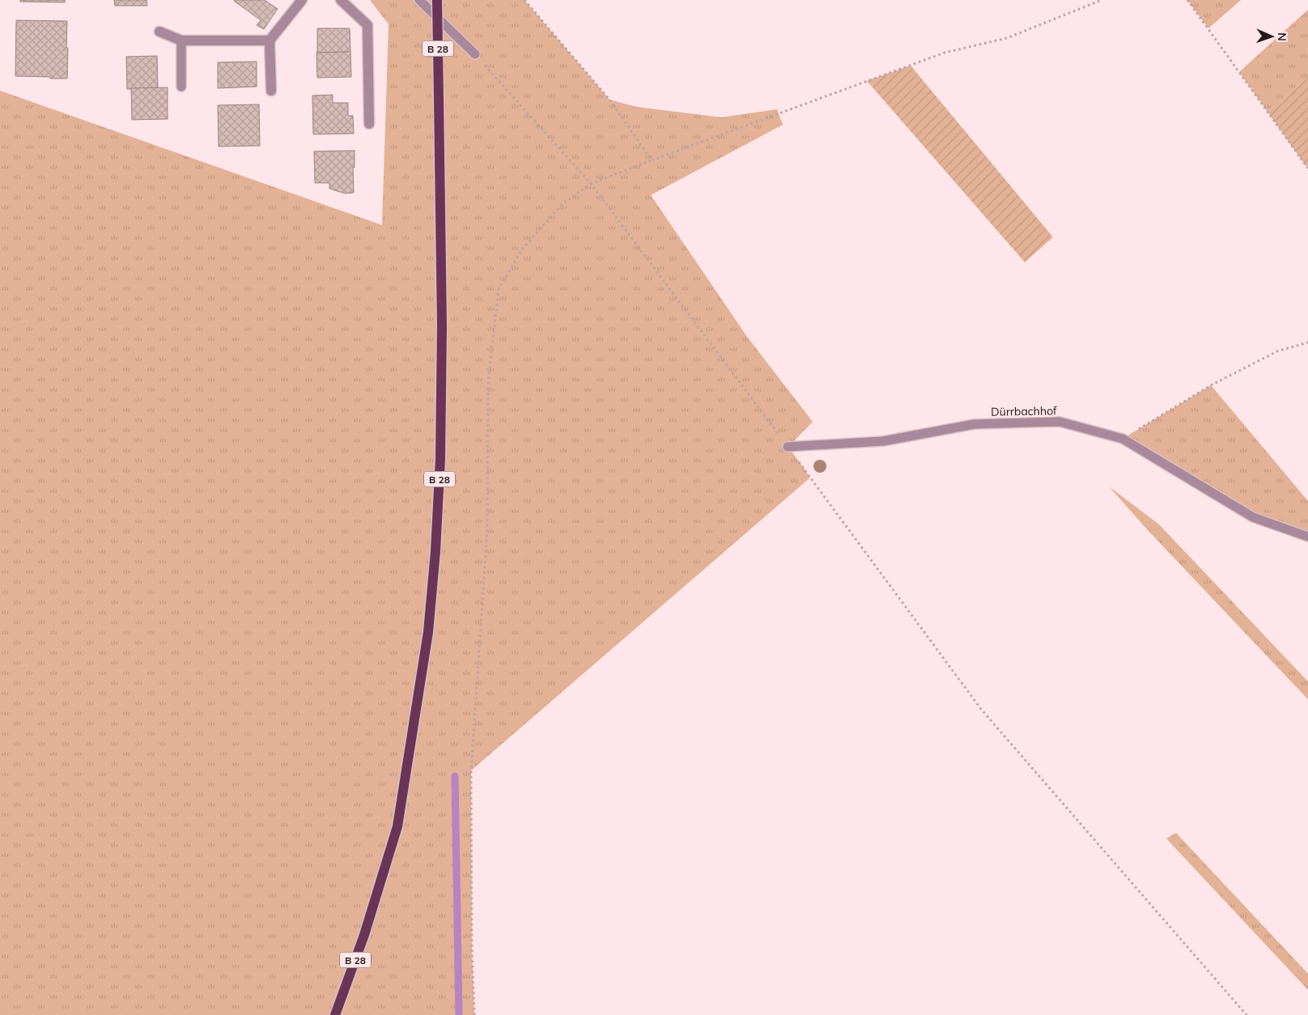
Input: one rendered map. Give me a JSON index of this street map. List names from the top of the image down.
{
  "streets": {
    "main road": ["B 28"],
    "lane": ["Dürrbachhof"]
  },
  "north": "right"
}
